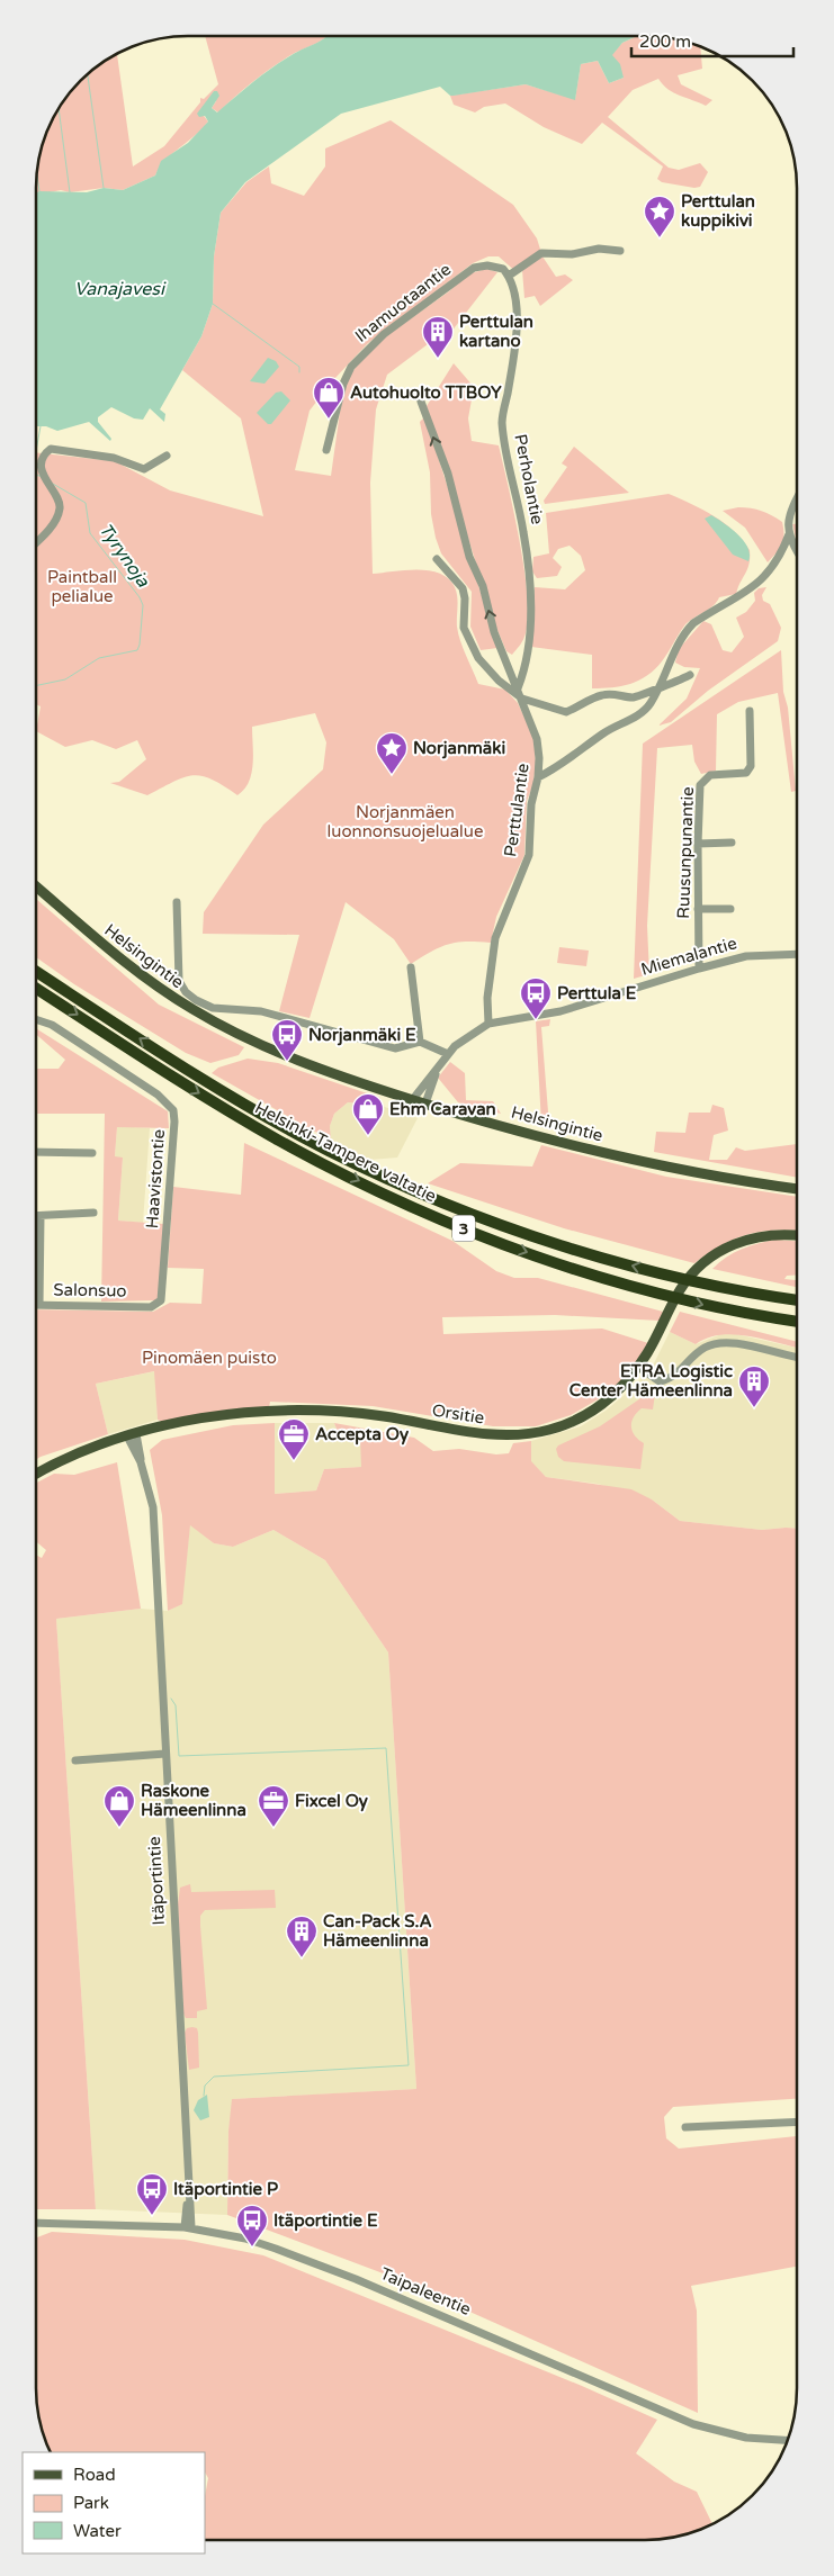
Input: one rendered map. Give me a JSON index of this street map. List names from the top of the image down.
{
  "streets": {
    "highway": ["Helsinki-Tampere valtatie", "3"],
    "main road": ["Helsingintie", "Orsitie"],
    "street": [
      "Ihamuotaantie",
      "Perholantie",
      "Perttulantie",
      "Ruusunpunantie",
      "Miemalantie",
      "Haavistontie",
      "Salonsuo",
      "Itäportintie",
      "Taipaleentie"
    ]
  },
  "crossings": [
    ["Ihamuotaantie", "Perholantie"],
    ["Perholantie", "Perttulantie"],
    ["Perttulantie", "Miemalantie"],
    ["Ruusunpunantie", "Miemalantie"],
    ["Helsingintie", "Miemalantie"],
    ["Haavistontie", "Salonsuo"],
    ["Orsitie", "Itäportintie"],
    ["Itäportintie", "Taipaleentie"]
  ],
  "water": ["Vanajavesi", "Tyrynoja"],
  "parks": ["Paintball pelialue", "Norjanmäen luonnonsuojelualue", "Pinomäen puisto"],
  "places": {
    "place": ["Perttulan kuppikivi", "Norjanmäki"],
    "building": ["Perttulan kartano", "ETRA Logistic Center Hämeenlinna", "Can-Pack S.A Hämeenlinna"],
    "shop": ["Autohuolto TTBOY", "Ehm Caravan", "Raskone Hämeenlinna"],
    "bus stop": [
      "Perttula E",
      "Norjanmäki E",
      "Itäportintie P",
      "Itäportintie E"
    ],
    "office": ["Accepta Oy", "Fixcel Oy"]
  },
  "legend": ["Road", "Park", "Water"],
  "scale_bar": "200 m"
}
